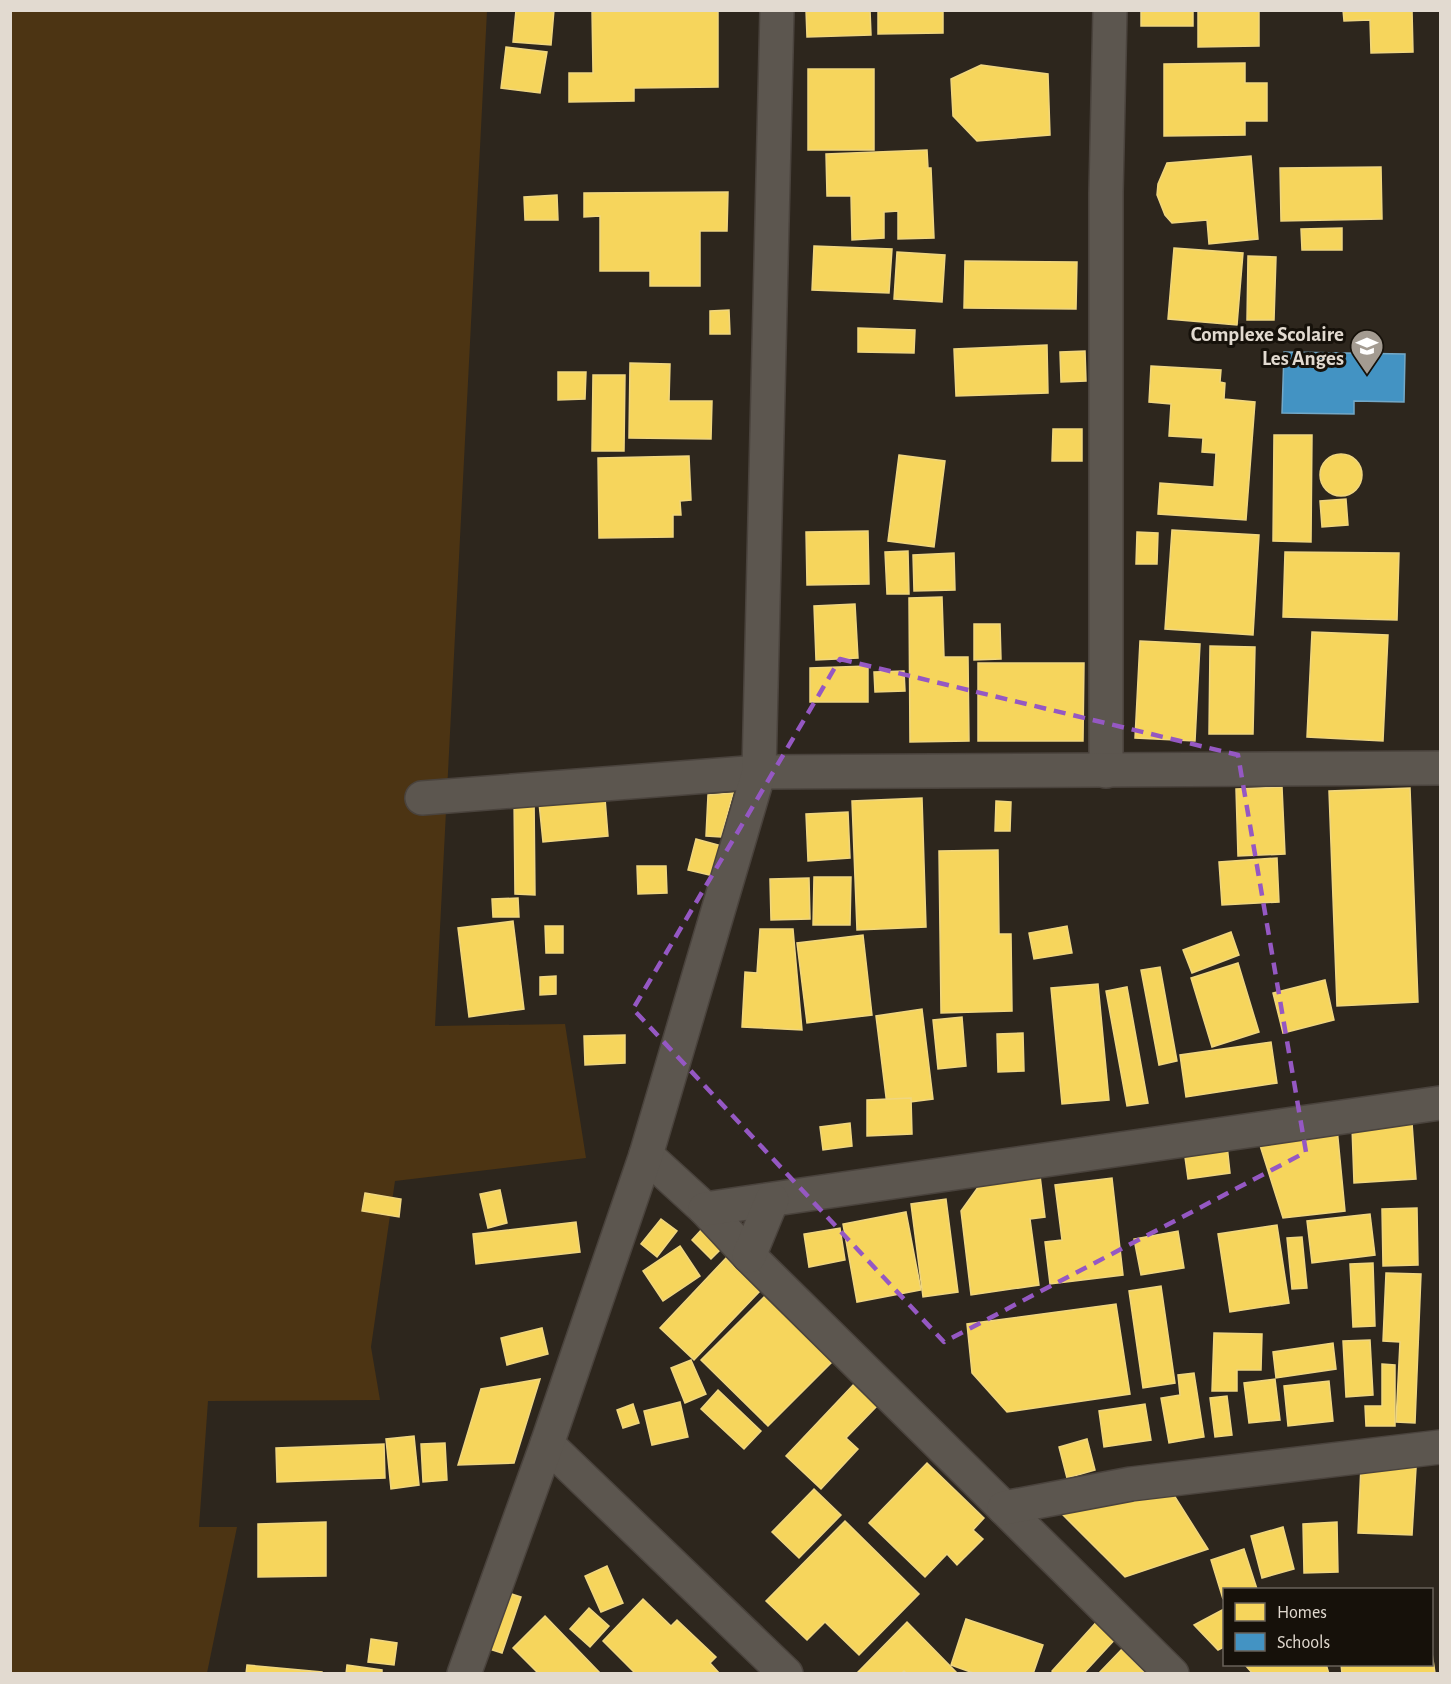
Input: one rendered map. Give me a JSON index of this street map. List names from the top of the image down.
{
  "places": {
    "school or university": ["Complexe Scolaire Les Anges"]
  },
  "legend": ["Homes", "Schools"]
}
